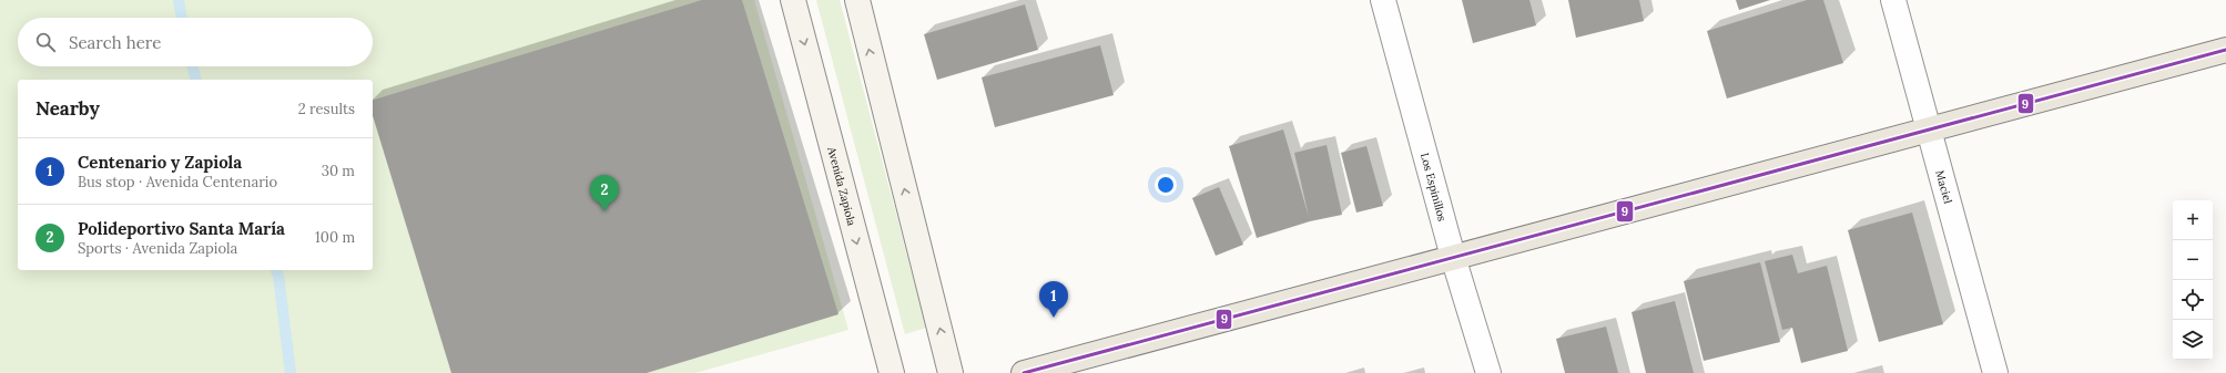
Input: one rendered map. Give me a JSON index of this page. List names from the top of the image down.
{
  "streets": {
    "main road": ["Avenida Zapiola"],
    "street": ["Maciel", "Los Espinillos"]
  },
  "lines": ["transit line 9"],
  "page": {
    "search": "Search here",
    "heading": ["Nearby", "2 results"],
    "list": [
      {
        "mark": "1",
        "name": "Centenario y Zapiola",
        "note": "Bus stop · Avenida Centenario",
        "value": "30 m"
      },
      {
        "mark": "2",
        "name": "Polideportivo Santa María",
        "note": "Sports · Avenida Zapiola",
        "value": "100 m"
      }
    ],
    "pins": ["2", "1"],
    "map_buttons": ["+", "−"]
  }
}
